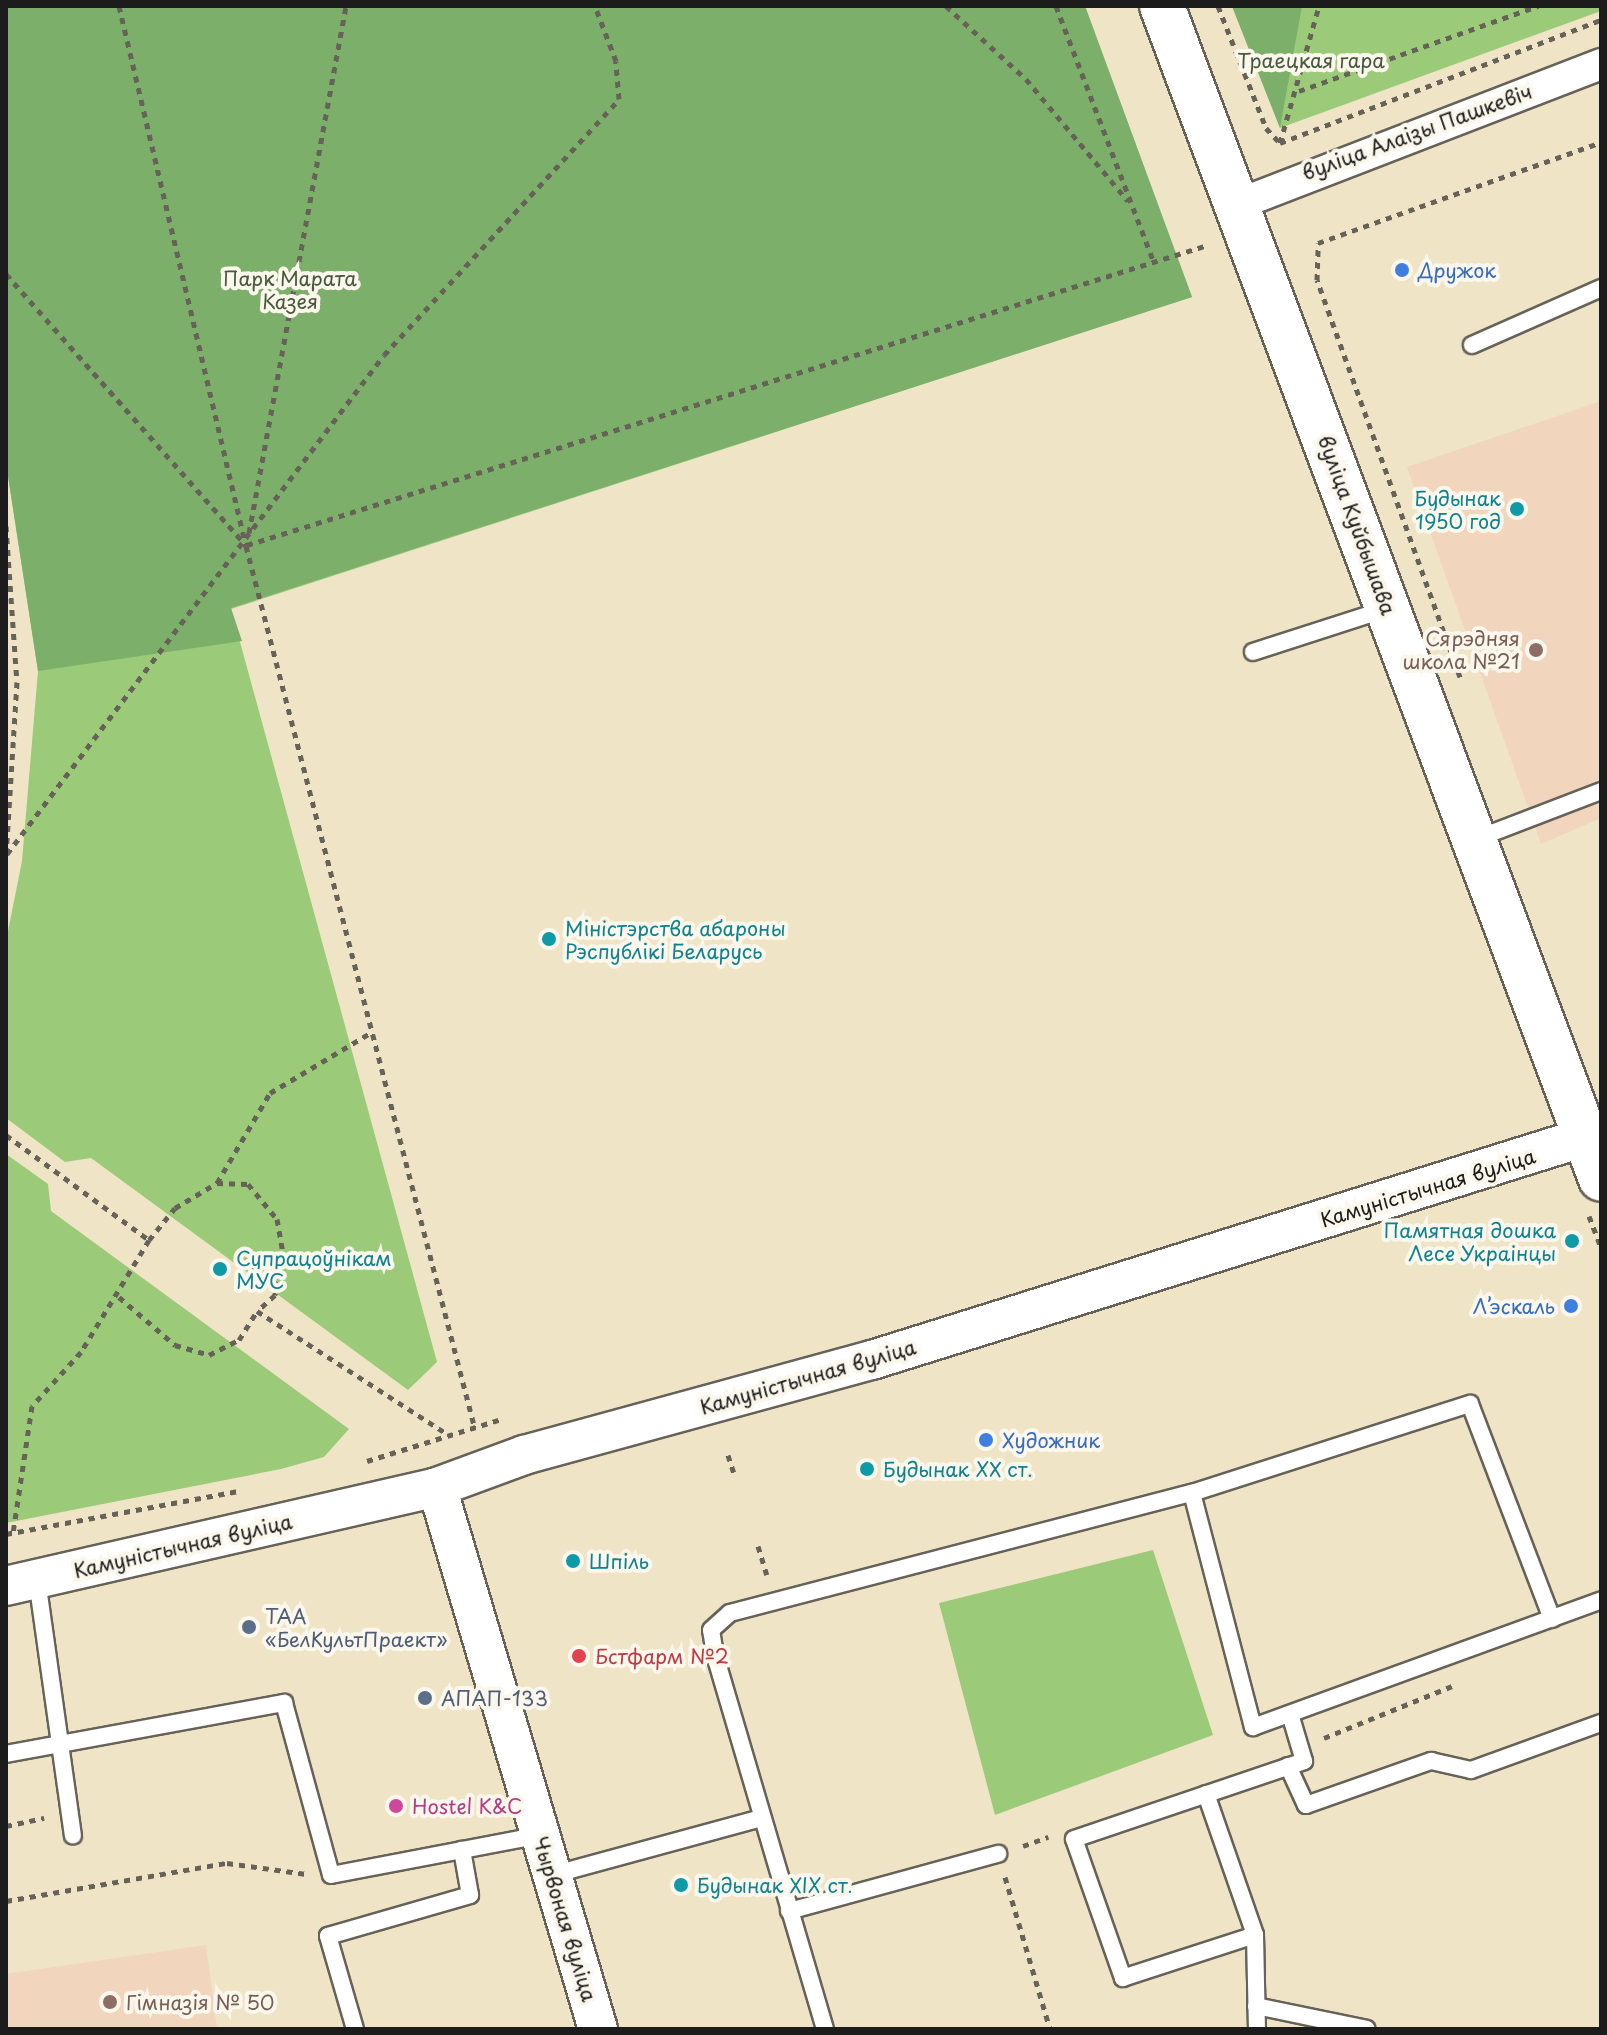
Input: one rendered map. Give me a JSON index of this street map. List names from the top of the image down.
{
  "streets": {
    "main road": ["вуліца Куйбышава"],
    "street": ["вуліца Алаізы Пашкевіч", "Камуністычная вуліца", "Чырвоная вуліца"]
  },
  "crossings": [
    ["вуліца Алаізы Пашкевіч", "вуліца Куйбышава"],
    ["вуліца Куйбышава", "Камуністычная вуліца"],
    ["Камуністычная вуліца", "Чырвоная вуліца"]
  ],
  "parks": ["Траецкая гара", "Парк Марата Казея"],
  "places": [
    "Дружок",
    "Будынак 1950 год",
    "Сярэдняя школа №21",
    "Міністэрства абароны Рэспублікі Беларусь",
    "Памятная дошка Лесе Украінцы",
    "Супрацоўнікам МУС",
    "Лʼэскаль",
    "Художник",
    "Будынак XX ст.",
    "Шпіль",
    "ТАА «БелКультПраект»",
    "Бстфарм №2",
    "АПАП-133",
    "Hostel K&C",
    "Будынак XIX ст.",
    "Гімназія № 50"
  ]
}
